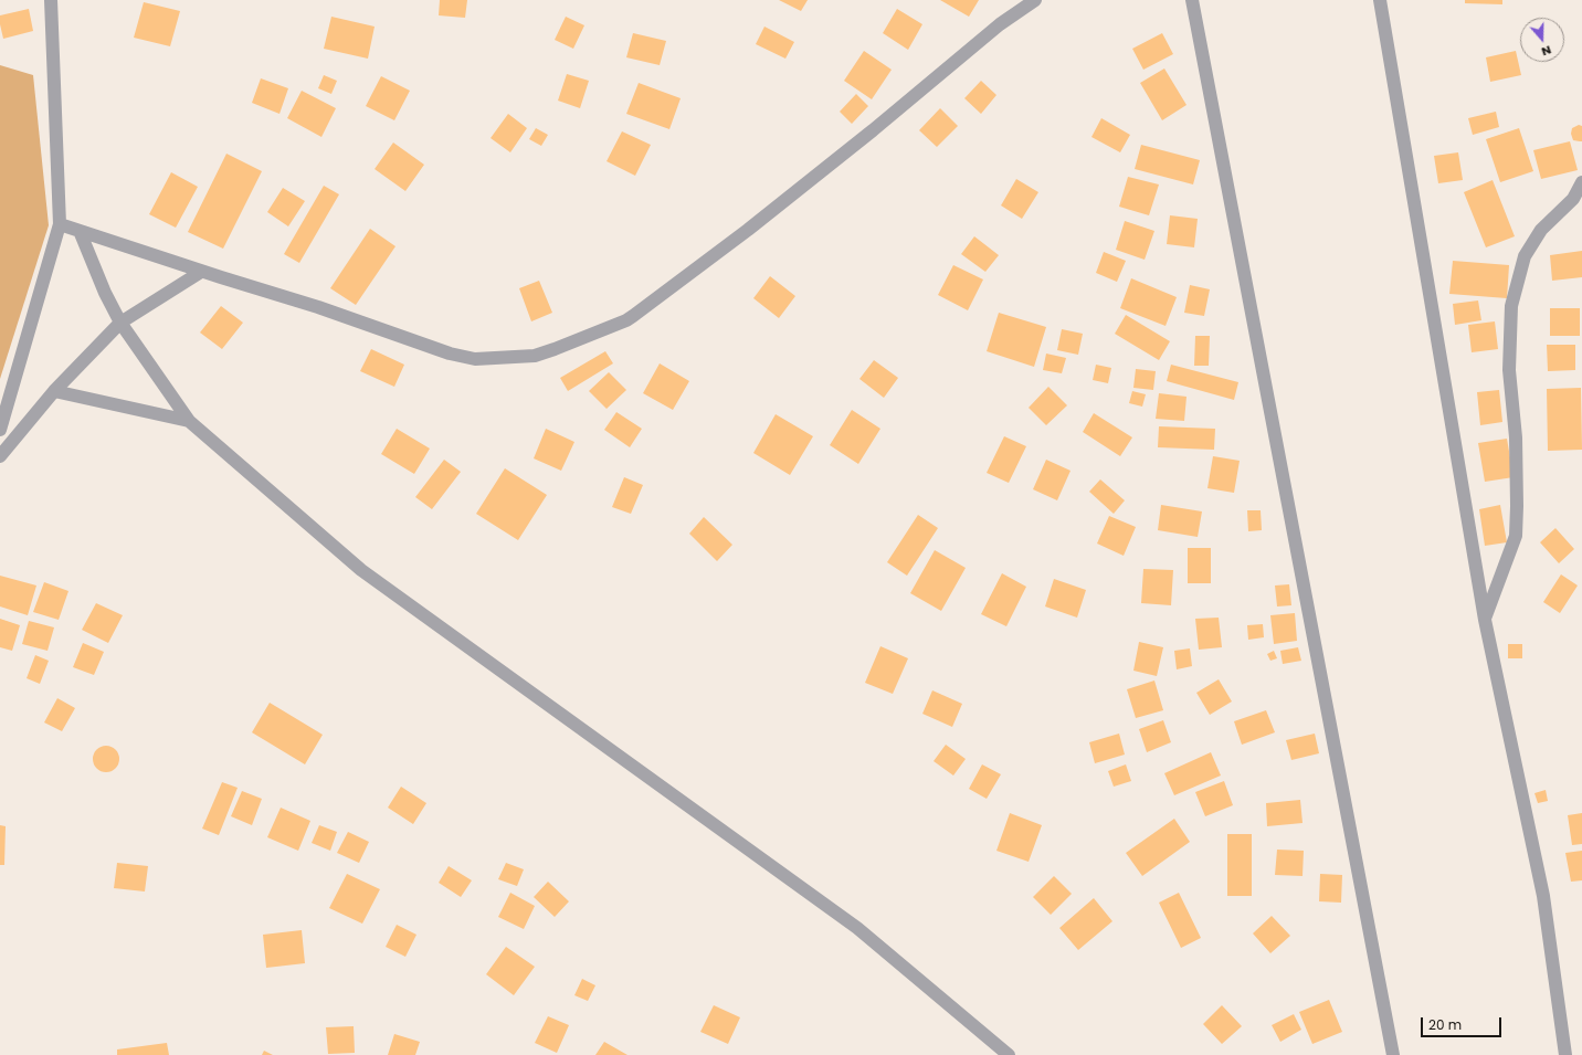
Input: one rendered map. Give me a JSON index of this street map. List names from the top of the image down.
{
  "scale_bar": "20 m",
  "north": "bottom"
}
